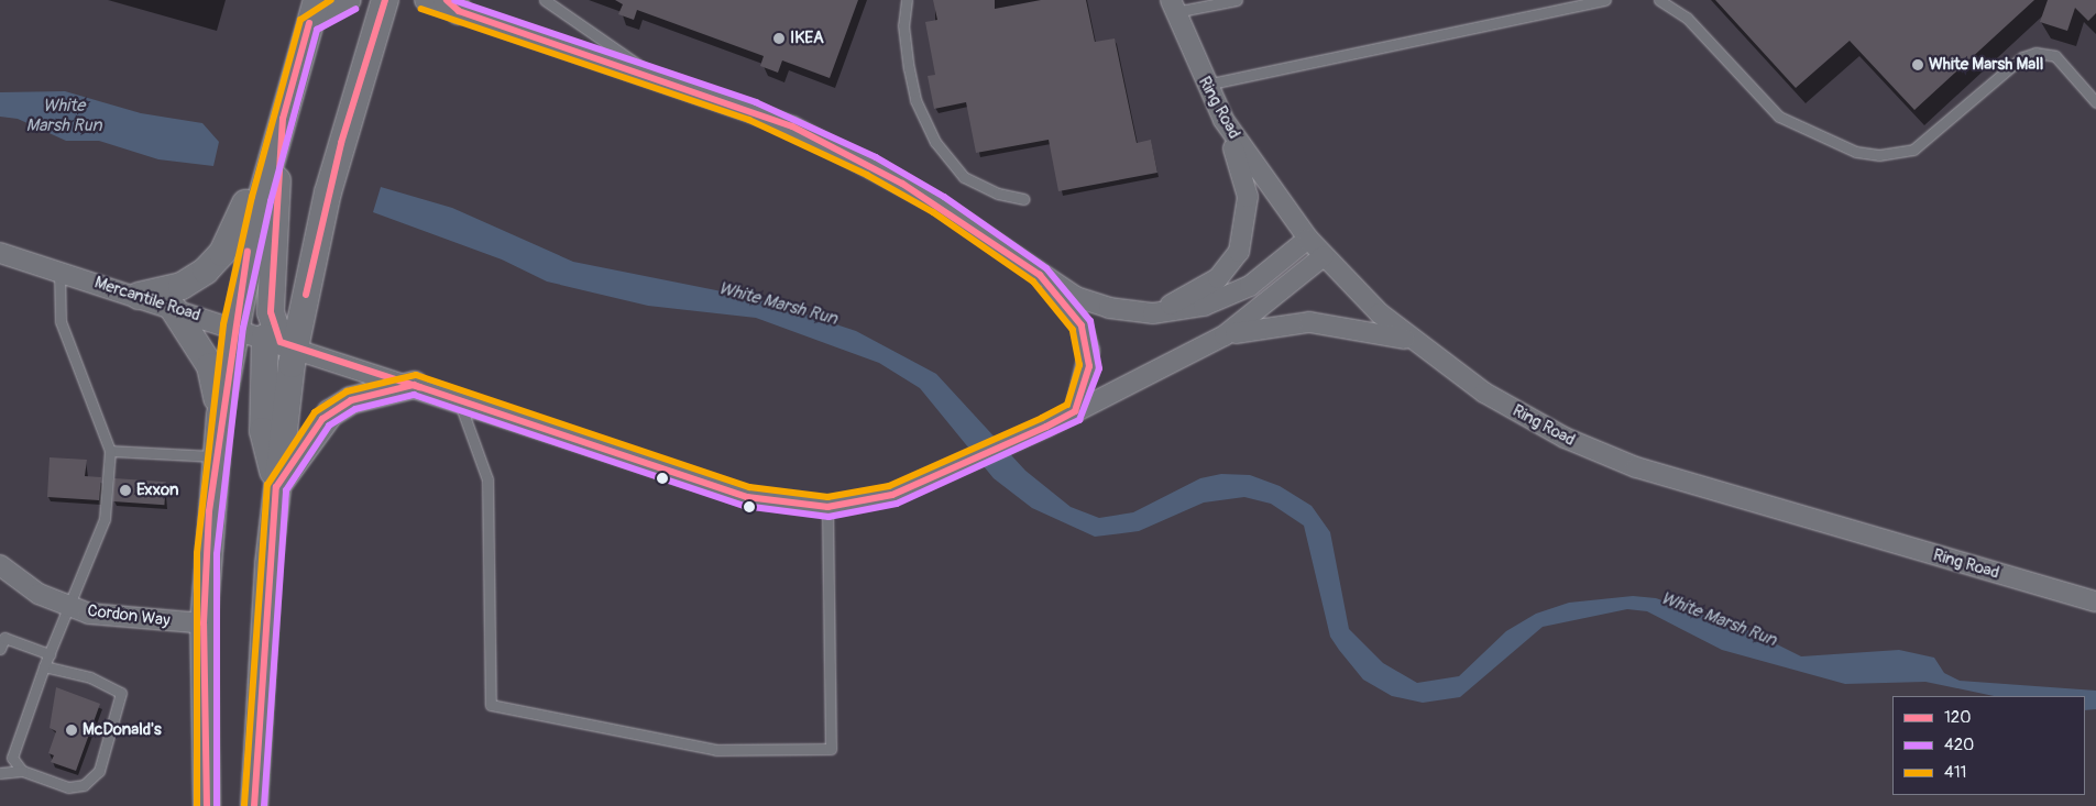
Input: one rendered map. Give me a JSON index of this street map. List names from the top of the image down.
{
  "streets": {
    "street": ["Ring Road", "Mercantile Road", "Cordon Way"]
  },
  "water": ["White Marsh Run"],
  "places": [
    "IKEA",
    "White Marsh Mall",
    "Exxon",
    "McDonald's"
  ],
  "lines": ["transit line 120", "transit line 420", "transit line 411"],
  "legend": ["120", "420", "411"]
}
